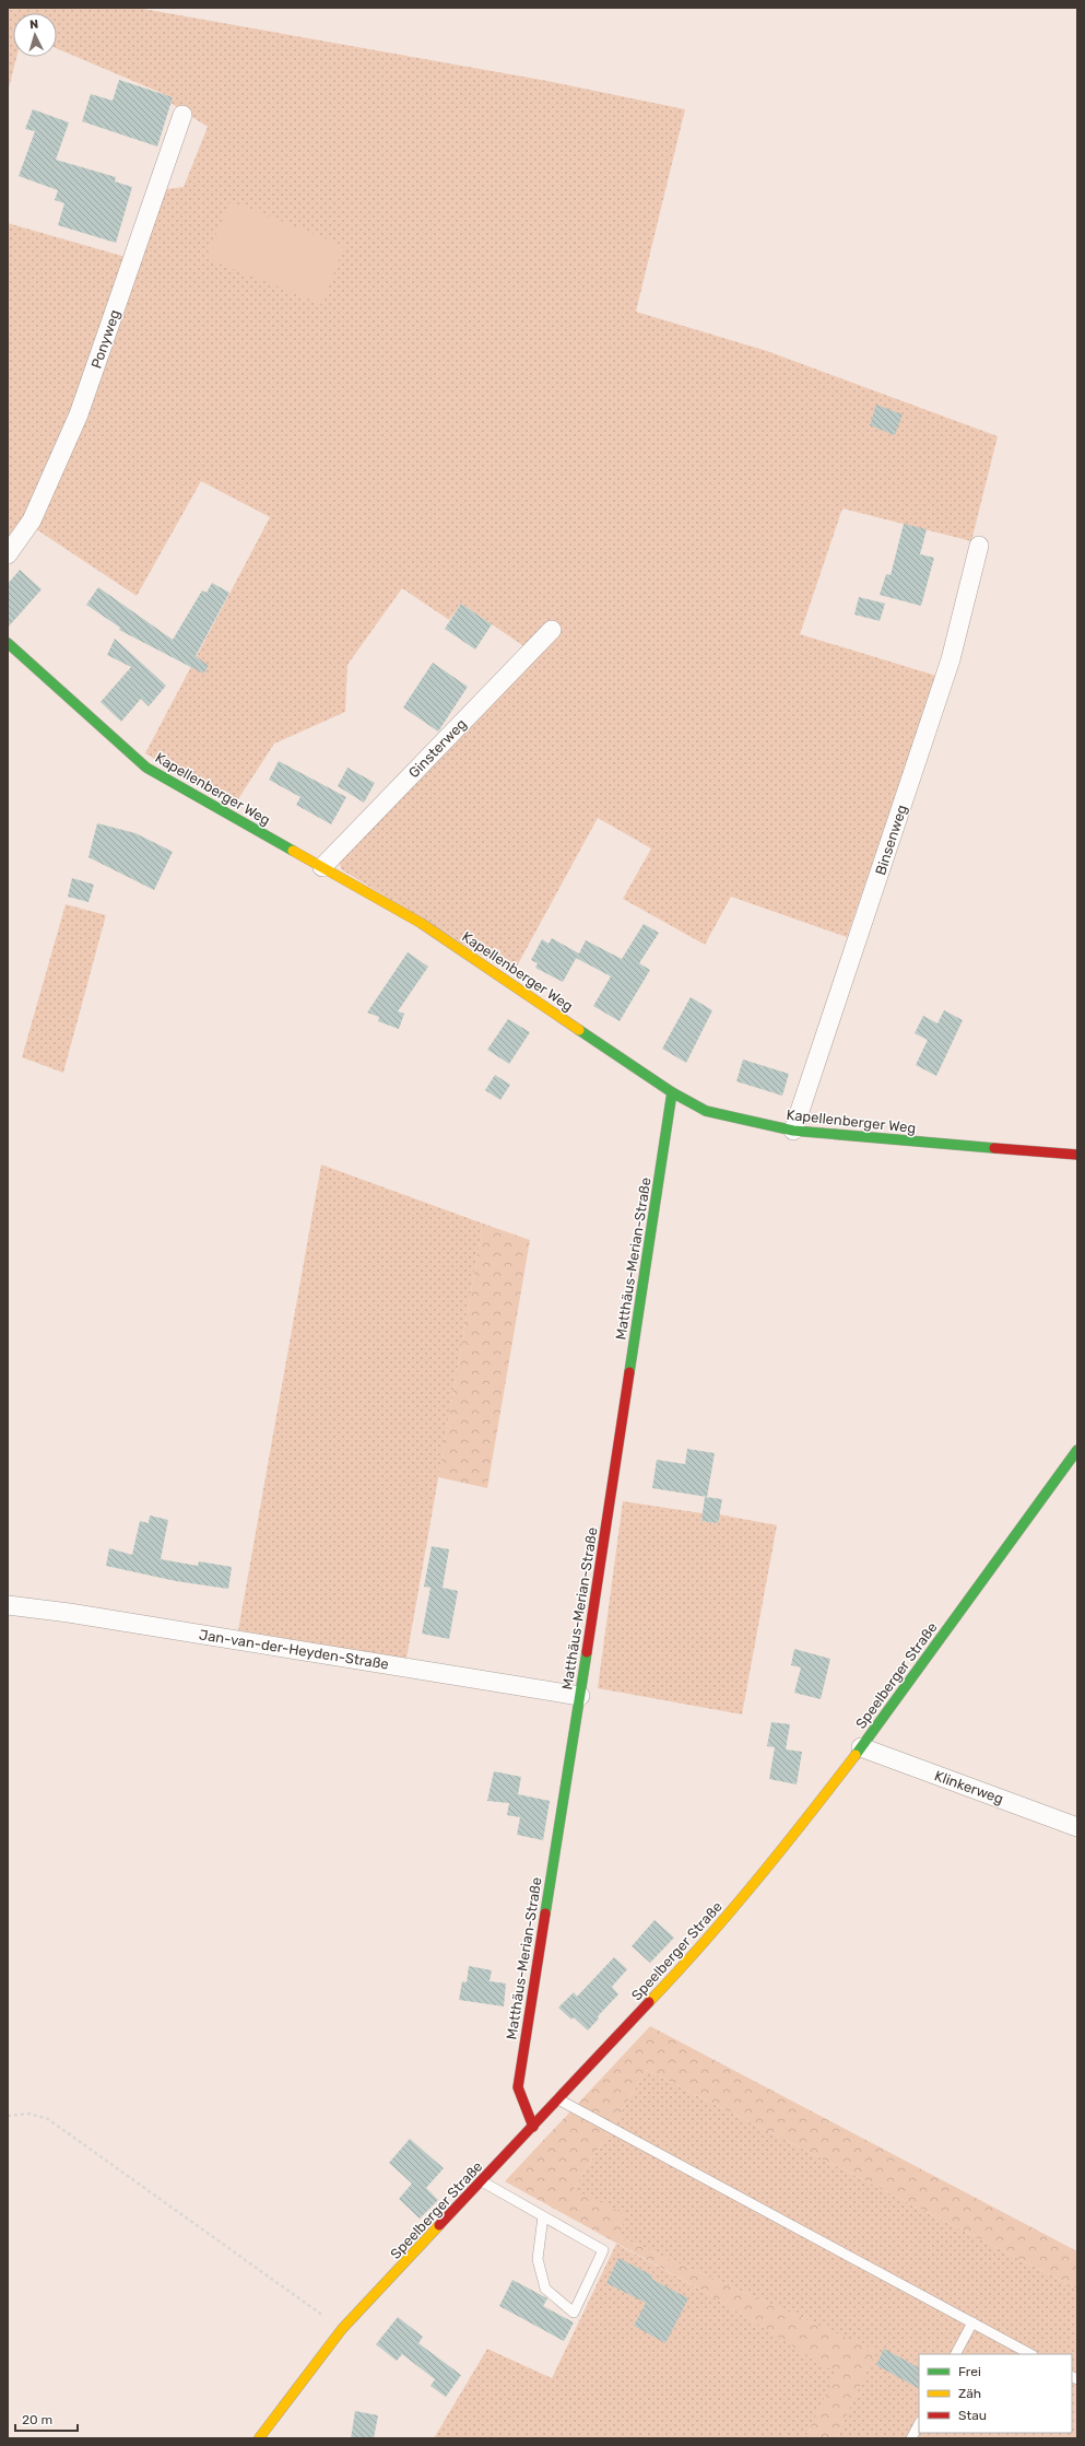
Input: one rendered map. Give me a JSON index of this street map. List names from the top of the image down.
{
  "streets": {
    "street": [
      "Ponyweg",
      "Ginsterweg",
      "Kapellenberger Weg",
      "Binsenweg",
      "Matthäus-Merian-Straße",
      "Jan-van-der-Heyden-Straße",
      "Speelberger Straße",
      "Klinkerweg"
    ]
  },
  "crossings": [
    ["Ginsterweg", "Kapellenberger Weg"],
    ["Kapellenberger Weg", "Binsenweg"],
    ["Kapellenberger Weg", "Matthäus-Merian-Straße"],
    ["Matthäus-Merian-Straße", "Jan-van-der-Heyden-Straße"],
    ["Matthäus-Merian-Straße", "Speelberger Straße"],
    ["Speelberger Straße", "Klinkerweg"]
  ],
  "legend": ["Frei", "Zäh", "Stau"],
  "scale_bar": "20 m",
  "north": "top"
}
